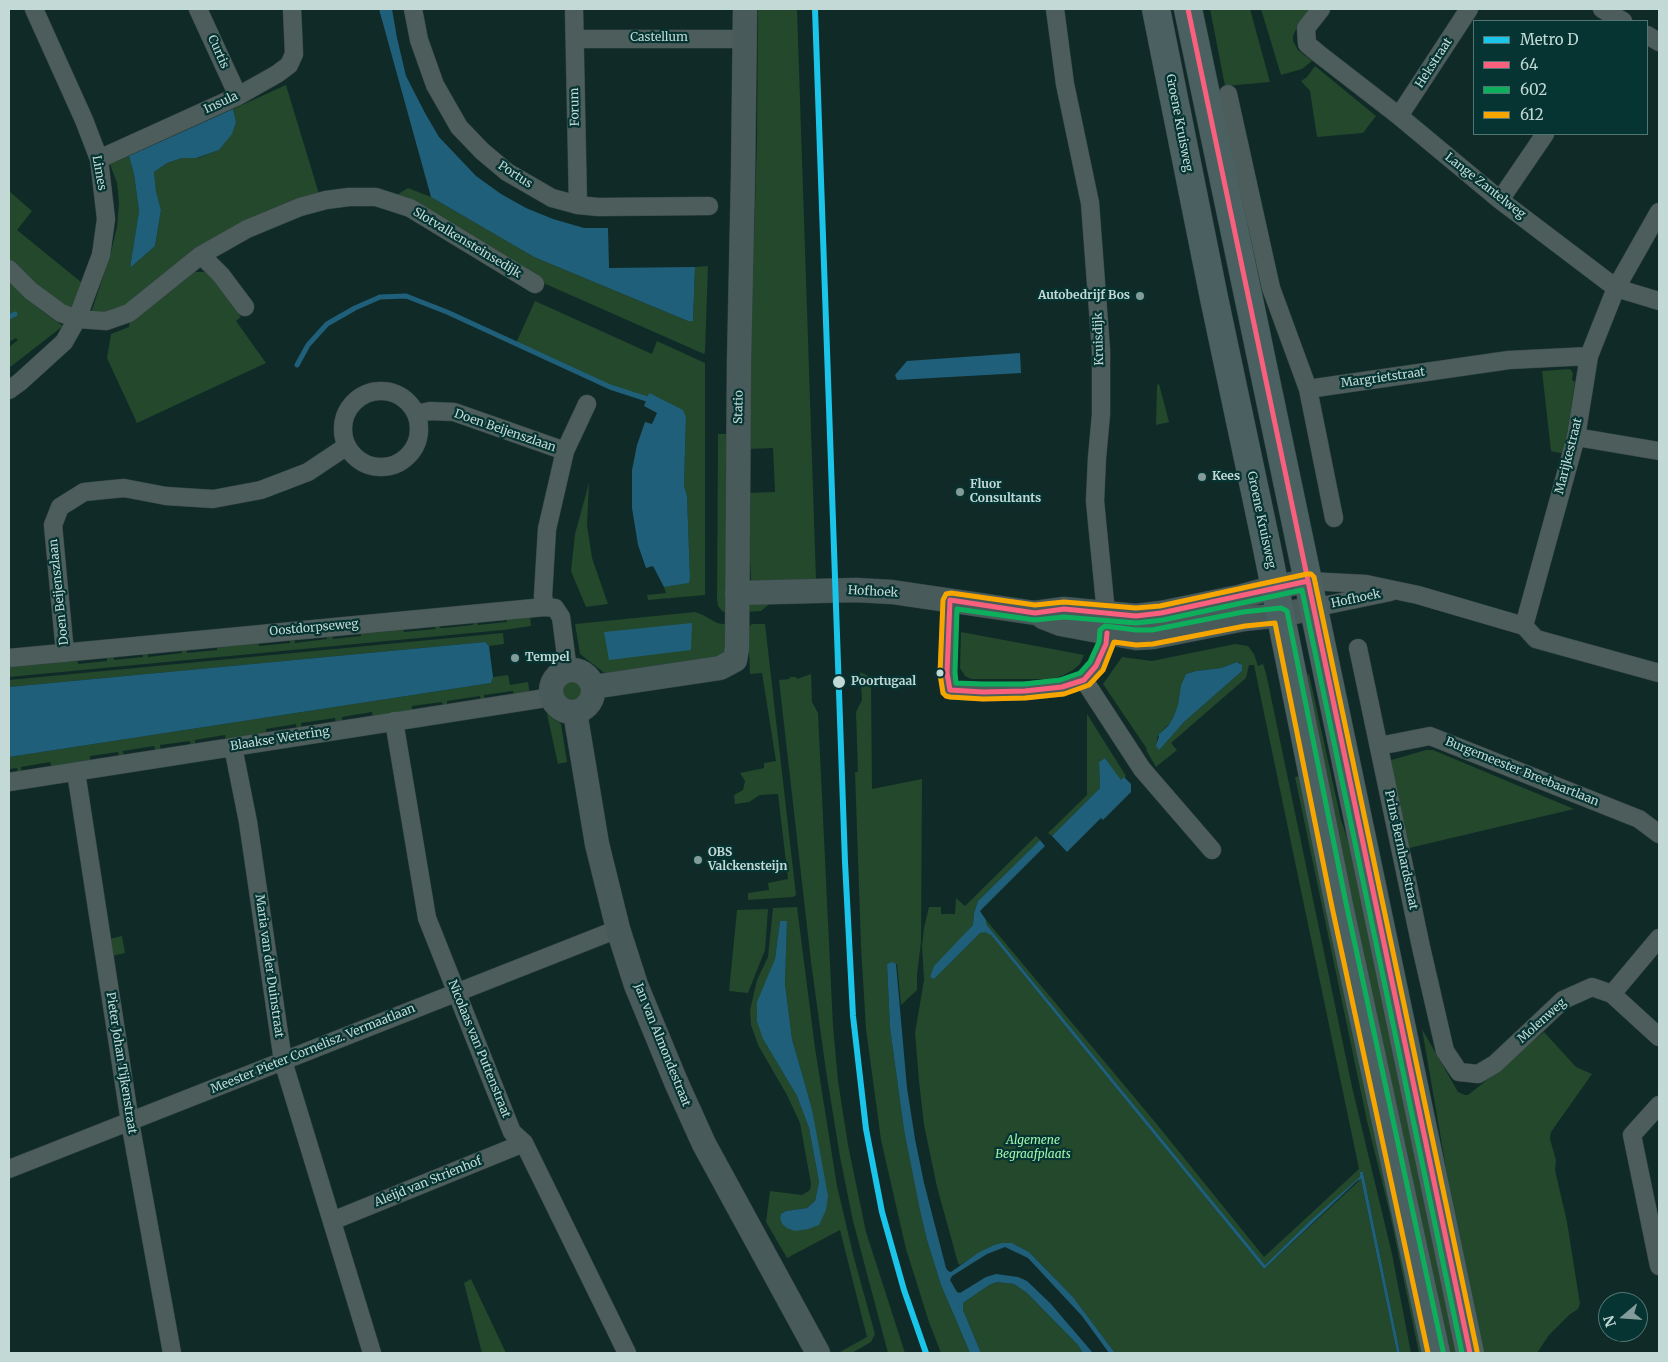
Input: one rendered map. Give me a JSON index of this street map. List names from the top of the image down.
{
  "streets": {
    "main road": ["Groene Kruisweg"],
    "street": [
      "Castellum",
      "Curtis",
      "Hekstraat",
      "Insula",
      "Forum",
      "Limes",
      "Portus",
      "Lange Zantelweg",
      "Slotvalkensteinsedijk",
      "Kruisdijk",
      "Margrietstraat",
      "Statio",
      "Doen Beijenszlaan",
      "Marijkestraat",
      "Hofhoek",
      "Oostdorpseweg",
      "Blaakse Wetering",
      "Burgemeester Breebaartlaan",
      "Prins Bernhardstraat",
      "Maria van der Duinstraat",
      "Molenweg",
      "Jan van Almondestraat",
      "Meester Pieter Cornelisz. Vermaatlaan",
      "Nicolaas van Puttenstraat",
      "Pieter Johan Tijkenstraat",
      "Aleijd van Strienhof"
    ]
  },
  "crossings": [
    ["Castellum", "Forum"],
    ["Castellum", "Statio"],
    ["Curtis", "Insula"],
    ["Hekstraat", "Lange Zantelweg"],
    ["Insula", "Limes"],
    ["Forum", "Portus"],
    ["Groene Kruisweg", "Hofhoek"],
    ["Limes", "Slotvalkensteinsedijk"],
    ["Lange Zantelweg", "Marijkestraat"],
    ["Kruisdijk", "Hofhoek"],
    ["Margrietstraat", "Marijkestraat"],
    ["Statio", "Hofhoek"],
    ["Statio", "Blaakse Wetering"],
    ["Statio", "Jan van Almondestraat"],
    ["Doen Beijenszlaan", "Oostdorpseweg"],
    ["Blaakse Wetering", "Maria van der Duinstraat"],
    ["Blaakse Wetering", "Jan van Almondestraat"],
    ["Blaakse Wetering", "Nicolaas van Puttenstraat"],
    ["Blaakse Wetering", "Pieter Johan Tijkenstraat"],
    ["Burgemeester Breebaartlaan", "Prins Bernhardstraat"],
    ["Prins Bernhardstraat", "Molenweg"],
    ["Maria van der Duinstraat", "Meester Pieter Cornelisz. Vermaatlaan"],
    ["Maria van der Duinstraat", "Aleijd van Strienhof"],
    ["Jan van Almondestraat", "Meester Pieter Cornelisz. Vermaatlaan"],
    ["Meester Pieter Cornelisz. Vermaatlaan", "Nicolaas van Puttenstraat"],
    ["Meester Pieter Cornelisz. Vermaatlaan", "Pieter Johan Tijkenstraat"],
    ["Nicolaas van Puttenstraat", "Aleijd van Strienhof"]
  ],
  "parks": ["Algemene Begraafplaats"],
  "places": [
    "Autobedrijf Bos",
    "Kees",
    "Fluor Consultants",
    "Tempel",
    "Poortugaal",
    "OBS Valckensteijn"
  ],
  "lines": [
    "metro line D",
    "transit line 64",
    "transit line 612",
    "transit line 602"
  ],
  "legend": [
    "Metro D",
    "64",
    "602",
    "612"
  ],
  "north": "left"
}
